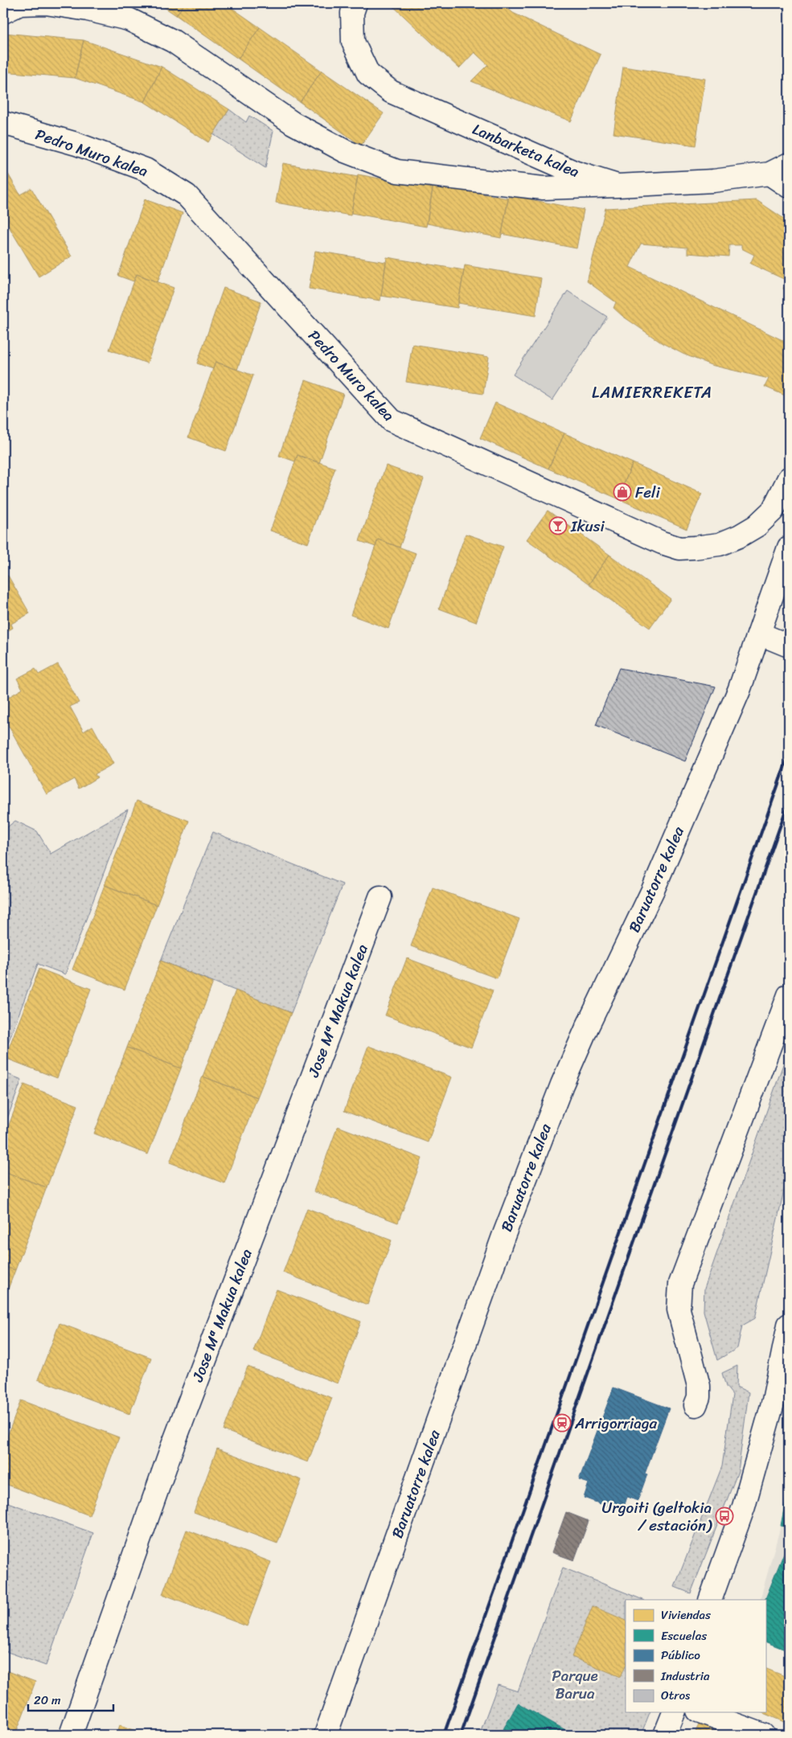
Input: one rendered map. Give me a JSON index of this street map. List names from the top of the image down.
{
  "streets": {
    "street": [
      "Lanbarketa kalea",
      "Pedro Muro kalea",
      "Baruatorre kalea",
      "Jose Mª Makua kalea"
    ]
  },
  "districts": ["LAMIERREKETA"],
  "parks": ["Parque Barua"],
  "places": {
    "shop": ["Feli"],
    "bar": ["Ikusi"],
    "station": ["Arrigorriaga"],
    "bus stop": ["Urgoiti (geltokia / estación)"]
  },
  "legend": [
    "Viviendas",
    "Escuelas",
    "Público",
    "Industria",
    "Otros"
  ],
  "scale_bar": "20 m"
}
